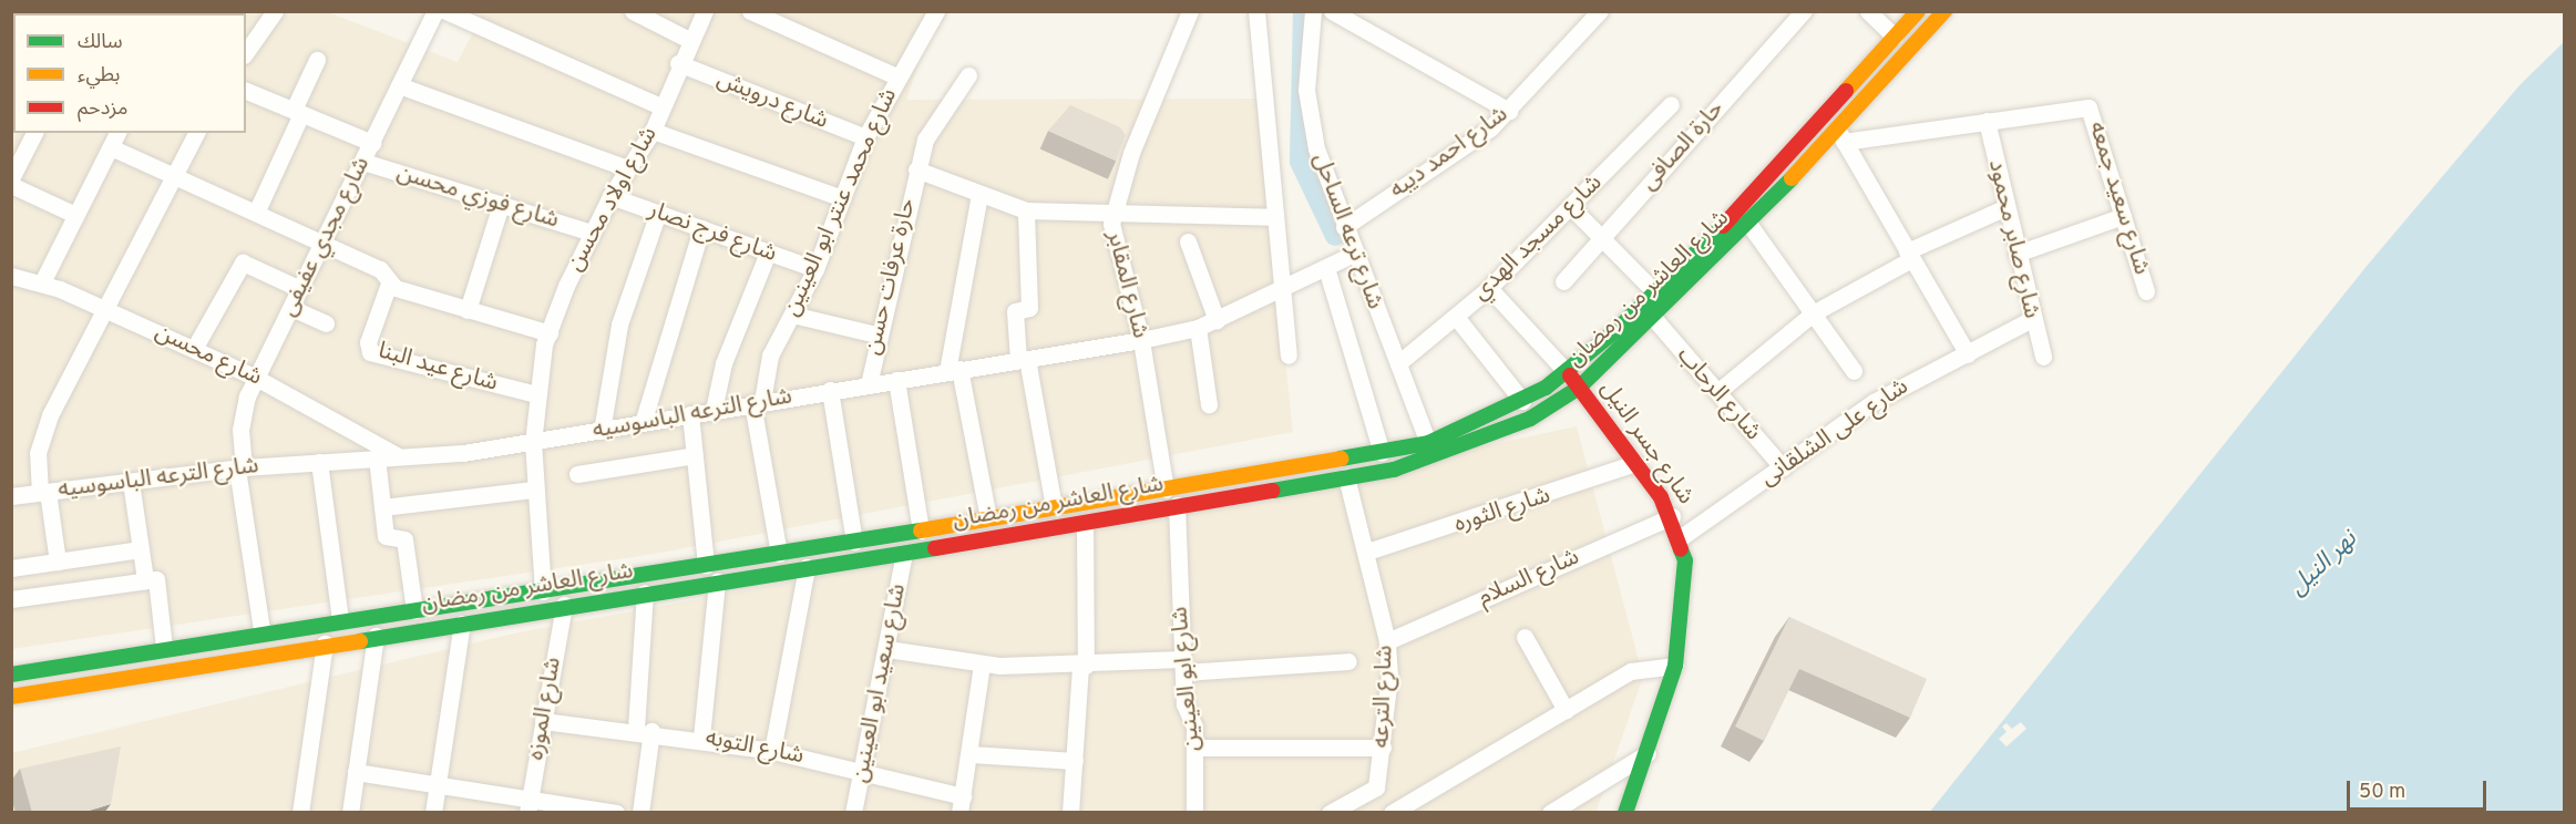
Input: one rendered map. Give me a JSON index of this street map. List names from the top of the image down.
{
  "streets": {
    "main road": ["شارع العاشر من رمضان", "شارع جسر النيل"],
    "street": [
      "شارع درويش",
      "حارة الصافى",
      "شارع احمد ديبه",
      "شارع فوزي محسن",
      "شارع سعيد جمعه",
      "شارع اولاد محسن",
      "شارع محمد عنتر ابو العينين",
      "شارع ترعه الساحل",
      "شارع فرج نصار",
      "شارع مجدي عفيفى",
      "شارع مسجد الهدي",
      "شارع صابر محمود",
      "حارة عرفات حسن",
      "شارع المقابر",
      "شارع محسن",
      "شارع عيد البنا",
      "شارع الرحاب",
      "شارع الترعه الباسوسيه",
      "شارع على الشلقانى",
      "شارع الثوره",
      "شارع السلام",
      "شارع ابو العينين",
      "شارع سعيد ابو العينين",
      "شارع الترعه",
      "شارع الموزه",
      "شارع التوبه"
    ]
  },
  "crossings": [
    ["شارع درويش", "شارع اولاد محسن"],
    ["شارع درويش", "شارع محمد عنتر ابو العينين"],
    ["شارع احمد ديبه", "شارع ترعه الساحل"],
    ["شارع فوزي محسن", "شارع اولاد محسن"],
    ["شارع فوزي محسن", "شارع مجدي عفيفى"],
    ["شارع سعيد جمعه", "شارع صابر محمود"],
    ["شارع اولاد محسن", "شارع فرج نصار"],
    ["شارع اولاد محسن", "شارع العاشر من رمضان"],
    ["شارع اولاد محسن", "شارع عيد البنا"],
    ["شارع اولاد محسن", "شارع الترعه الباسوسيه"],
    ["شارع محمد عنتر ابو العينين", "شارع فرج نصار"],
    ["شارع محمد عنتر ابو العينين", "شارع العاشر من رمضان"],
    ["شارع محمد عنتر ابو العينين", "شارع الترعه الباسوسيه"],
    ["شارع ترعه الساحل", "شارع مسجد الهدي"],
    ["شارع ترعه الساحل", "شارع العاشر من رمضان"],
    ["شارع ترعه الساحل", "شارع الترعه الباسوسيه"],
    ["شارع مجدي عفيفى", "شارع العاشر من رمضان"],
    ["شارع مجدي عفيفى", "شارع محسن"],
    ["شارع مجدي عفيفى", "شارع الترعه الباسوسيه"],
    ["شارع صابر محمود", "شارع على الشلقانى"],
    ["حارة عرفات حسن", "شارع الترعه الباسوسيه"],
    ["شارع المقابر", "شارع العاشر من رمضان"],
    ["شارع المقابر", "شارع الترعه الباسوسيه"],
    ["شارع العاشر من رمضان", "شارع الرحاب"],
    ["شارع العاشر من رمضان", "شارع جسر النيل"],
    ["شارع العاشر من رمضان", "شارع ابو العينين"],
    ["شارع العاشر من رمضان", "شارع سعيد ابو العينين"],
    ["شارع العاشر من رمضان", "شارع الترعه"],
    ["شارع العاشر من رمضان", "شارع الموزه"],
    ["شارع محسن", "شارع الترعه الباسوسيه"],
    ["شارع الرحاب", "شارع على الشلقانى"],
    ["شارع على الشلقانى", "شارع جسر النيل"],
    ["شارع جسر النيل", "شارع الثوره"],
    ["شارع جسر النيل", "شارع السلام"],
    ["شارع الثوره", "شارع الترعه"],
    ["شارع السلام", "شارع الترعه"],
    ["شارع سعيد ابو العينين", "شارع التوبه"],
    ["شارع الموزه", "شارع التوبه"]
  ],
  "water": ["نهر النيل"],
  "legend": ["سالك", "بطيء", "مزدحم"],
  "scale_bar": "50 m"
}
